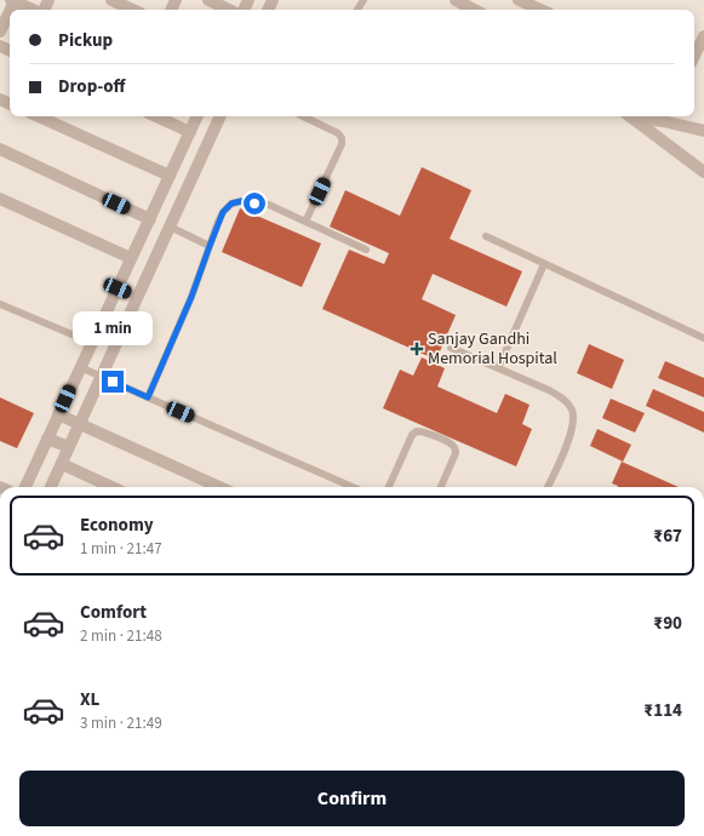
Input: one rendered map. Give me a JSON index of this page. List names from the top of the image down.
{
  "places": {
    "health": ["Sanjay Gandhi Memorial Hospital"]
  },
  "page": {
    "banner": ["Pickup", "Drop-off"],
    "bubble": "1 min",
    "list": [
      {
        "name": "Economy",
        "note": "1 min · 21:47",
        "value": "₹67"
      },
      {
        "name": "Comfort",
        "note": "2 min · 21:48",
        "value": "₹90"
      },
      {
        "name": "XL",
        "note": "3 min · 21:49",
        "value": "₹114"
      }
    ],
    "buttons": "Confirm"
  }
}
